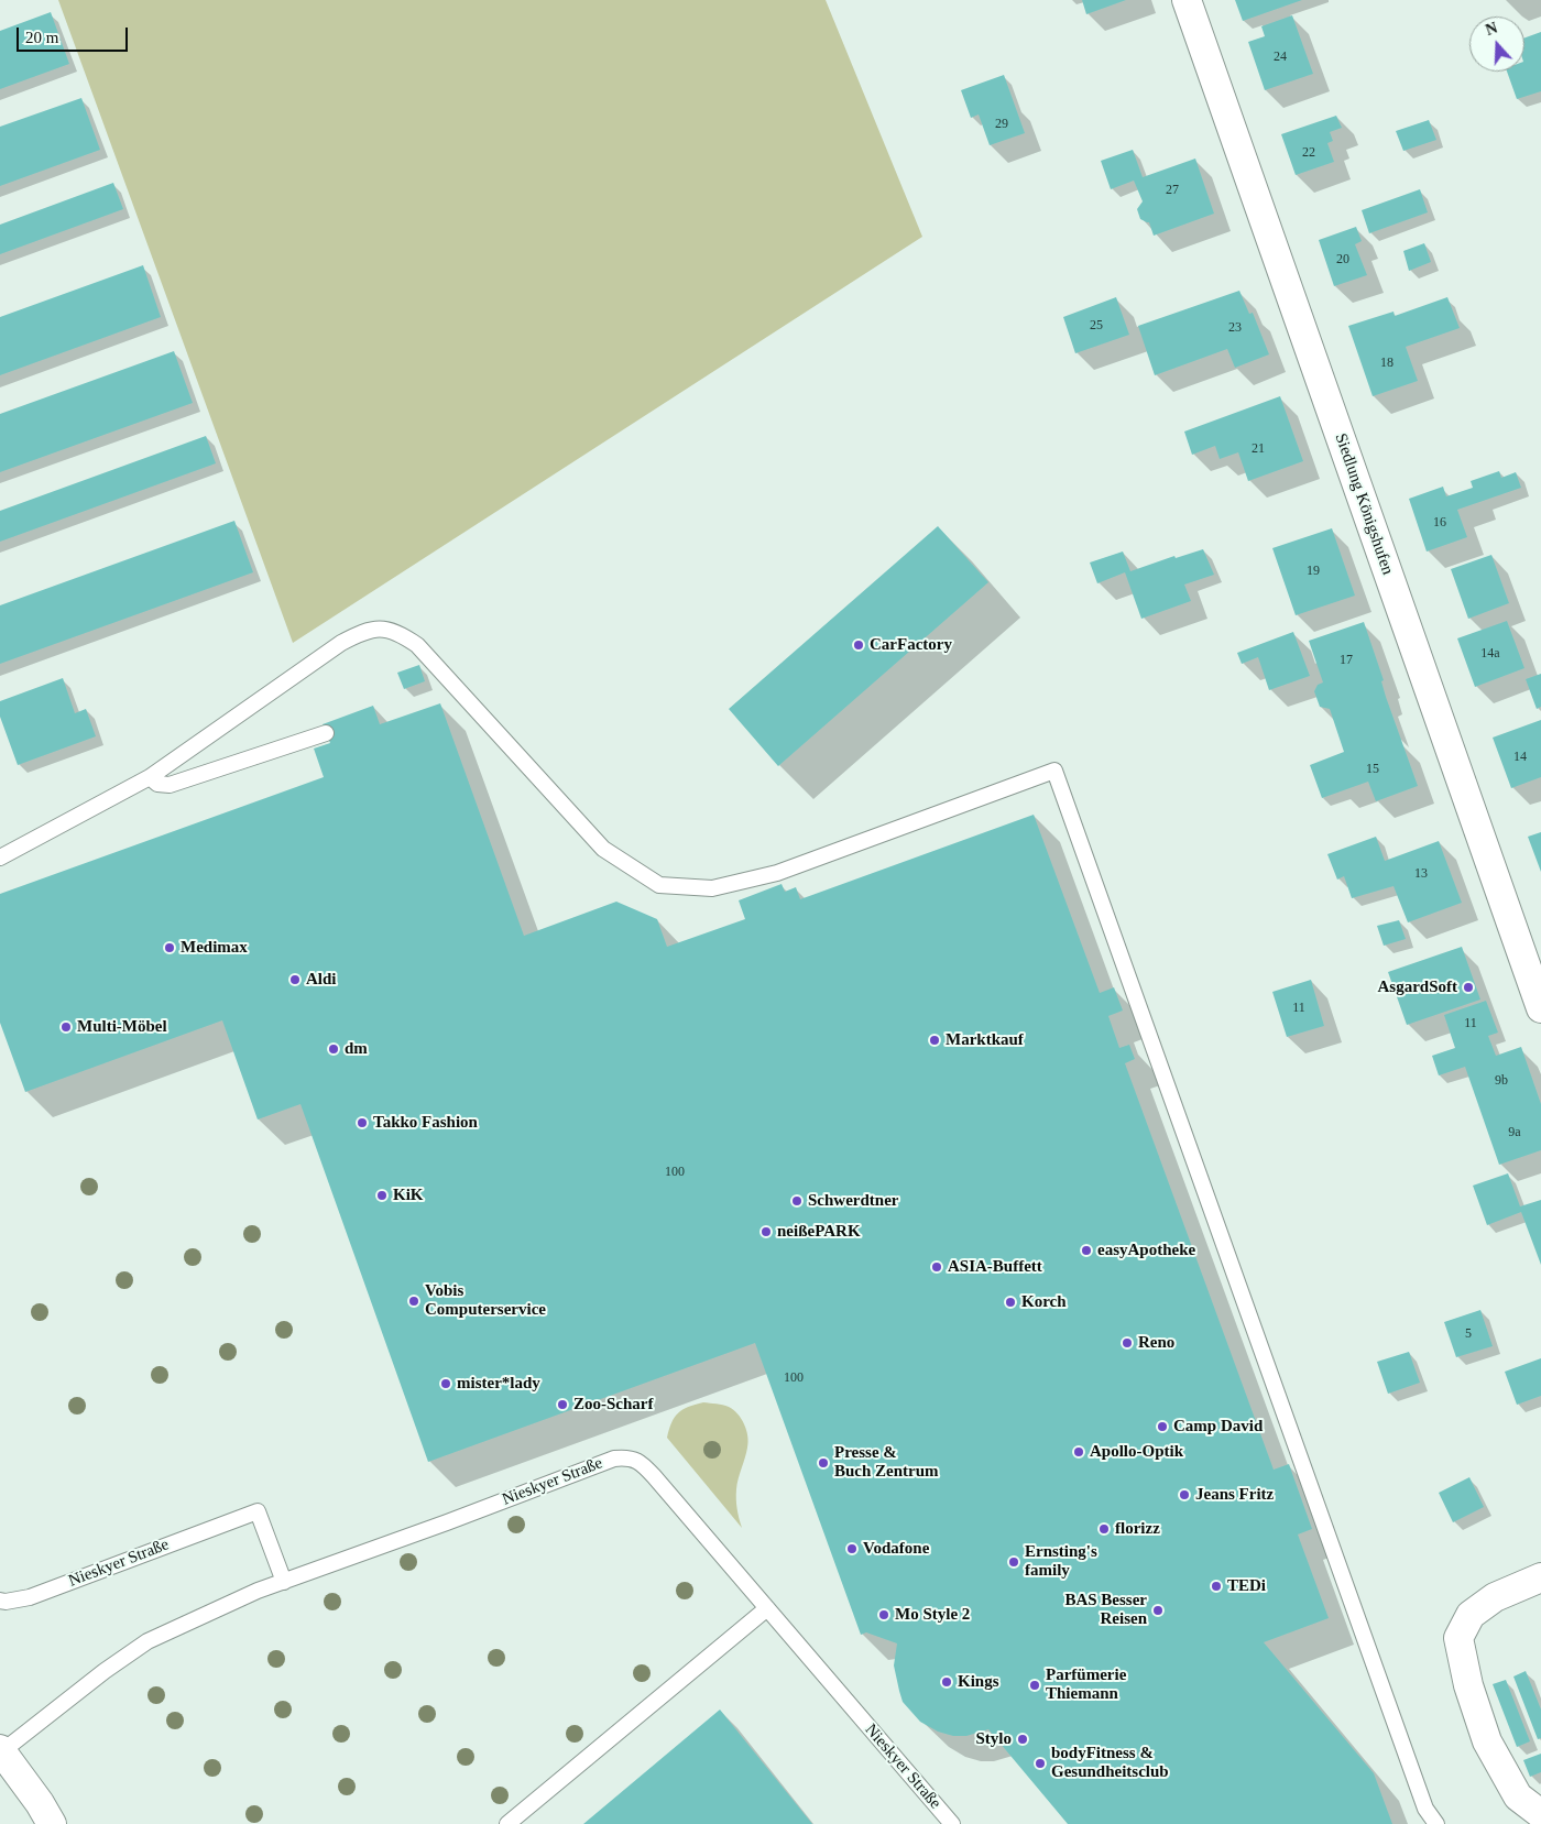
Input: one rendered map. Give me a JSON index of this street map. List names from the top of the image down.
{
  "streets": {
    "street": ["Siedlung Königshufen", "Nieskyer Straße"]
  },
  "places": [
    "CarFactory",
    "Medimax",
    "Aldi",
    "AsgardSoft",
    "Multi-Möbel",
    "Marktkauf",
    "dm",
    "Takko Fashion",
    "KiK",
    "Schwerdtner",
    "neißePARK",
    "easyApotheke",
    "ASIA-Buffett",
    "Vobis Computerservice",
    "Korch",
    "Reno",
    "mister*lady",
    "Zoo-Scharf",
    "Camp David",
    "Apollo-Optik",
    "Presse & Buch Zentrum",
    "Jeans Fritz",
    "florizz",
    "Vodafone",
    "Ernsting's family",
    "TEDi",
    "BAS Besser Reisen",
    "Mo Style 2",
    "Kings",
    "Parfümerie Thiemann",
    "Stylo",
    "bodyFitness & Gesundheitsclub"
  ],
  "house_numbers": [
    "24",
    "29",
    "22",
    "27",
    "20",
    "25",
    "23",
    "18",
    "21",
    "16",
    "19",
    "14a",
    "17",
    "14",
    "15",
    "13",
    "11",
    "11",
    "9b",
    "9a",
    "100",
    "5",
    "100"
  ],
  "scale_bar": "20 m",
  "north": "top"
}
